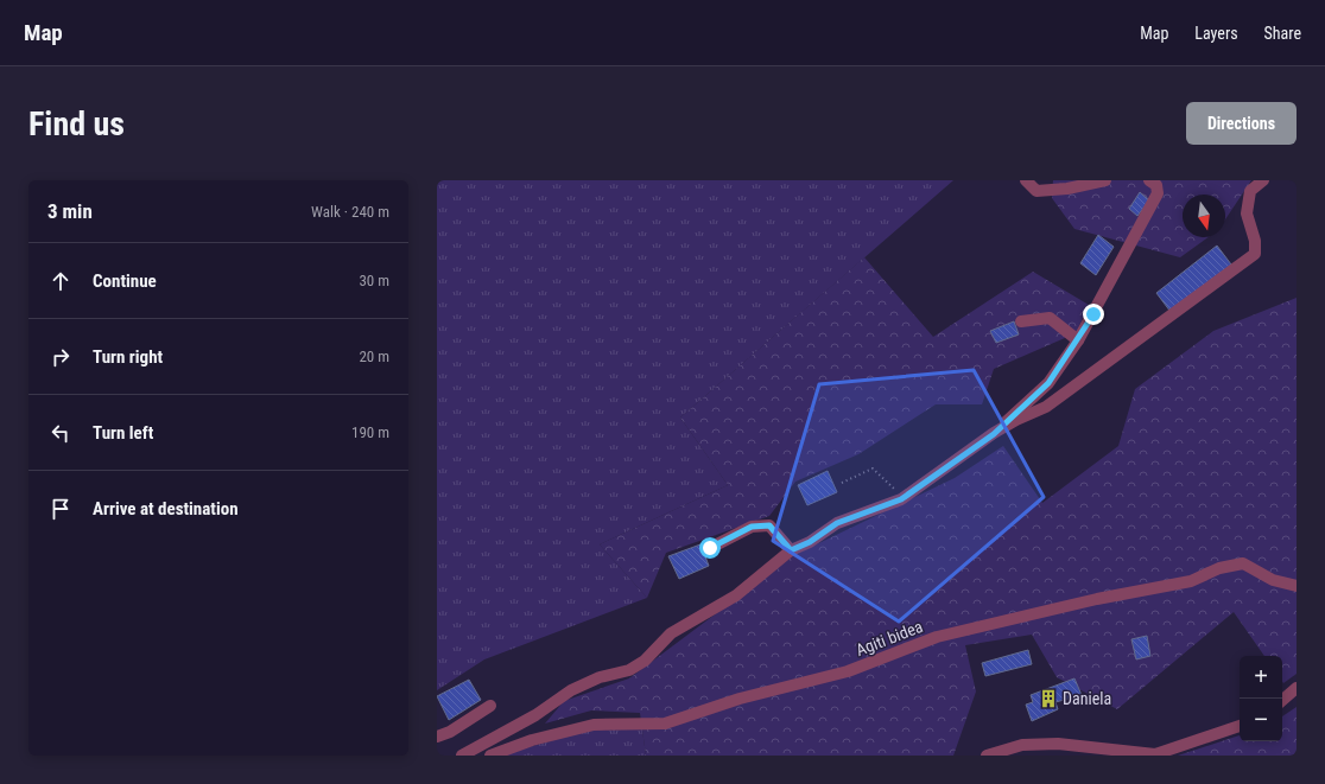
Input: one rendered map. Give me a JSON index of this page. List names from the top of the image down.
{
  "streets": {
    "street": ["Agiti bidea"]
  },
  "places": {
    "building": ["Daniela"]
  },
  "north": "bottom",
  "page": {
    "header": "Map",
    "nav": ["Map", "Layers", "Share"],
    "buttons": "Directions",
    "title": "Find us",
    "heading": ["3 min", "Walk · 240 m"],
    "list": [
      ["Continue", "30 m"],
      ["Turn right", "20 m"],
      ["Turn left", "190 m"],
      "Arrive at destination"
    ],
    "map_buttons": ["+", "−"]
  }
}
